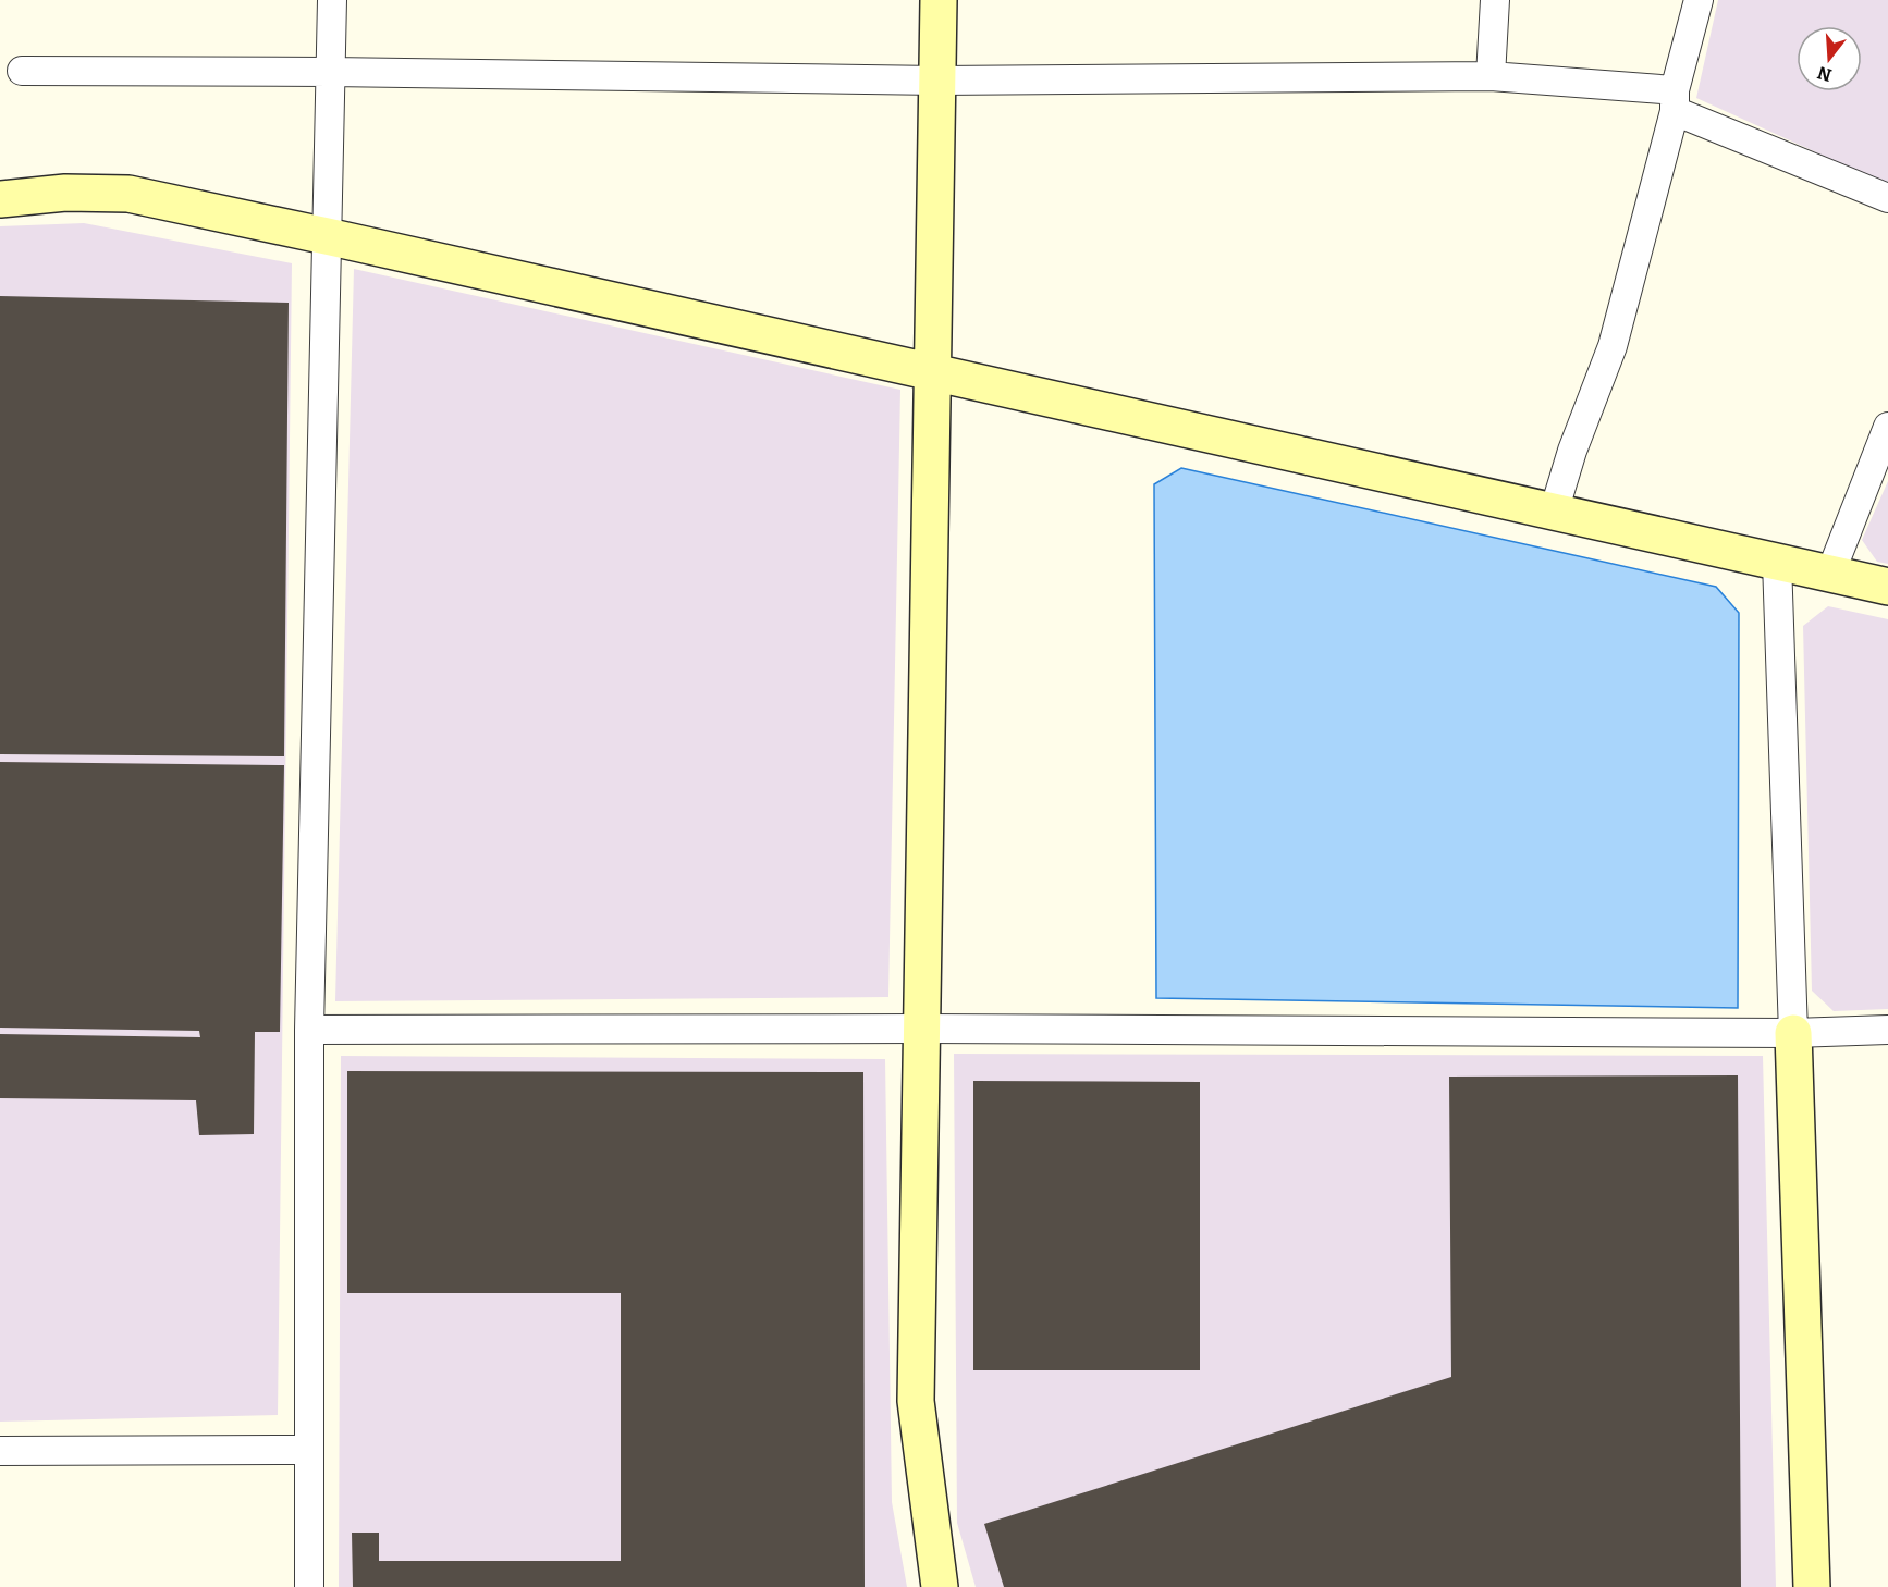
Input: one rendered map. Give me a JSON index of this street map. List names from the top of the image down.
{
  "north": "bottom"
}
